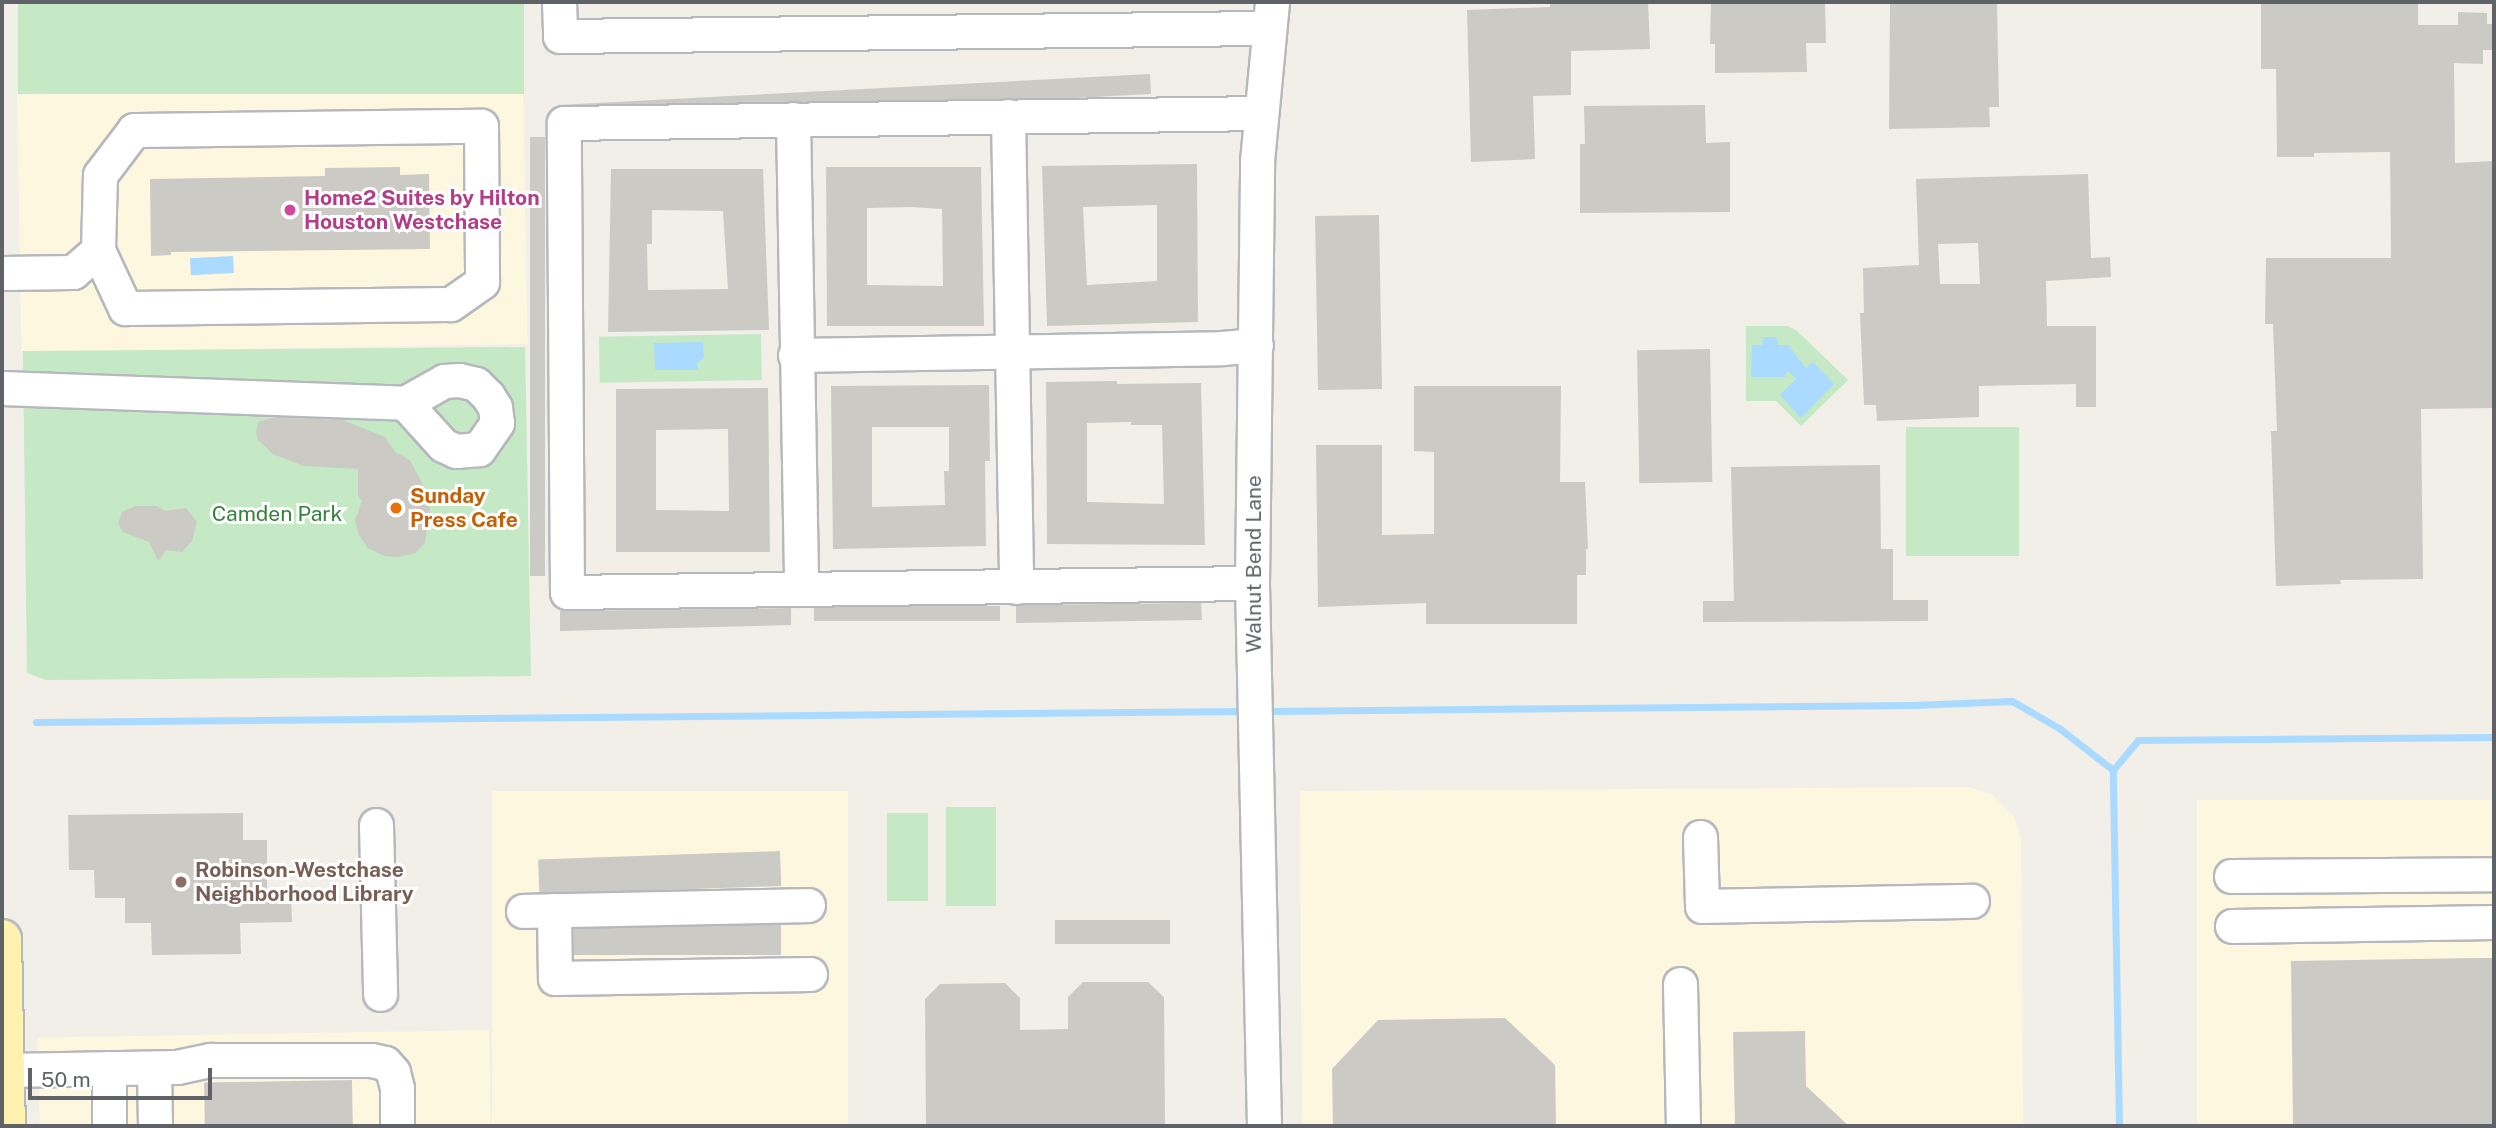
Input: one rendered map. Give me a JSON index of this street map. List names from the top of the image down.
{
  "streets": {
    "street": ["Walnut Bend Lane"]
  },
  "parks": ["Camden Park"],
  "places": ["Home2 Suites by Hilton Houston Westchase", "Sunday Press Cafe", "Robinson-Westchase Neighborhood Library"],
  "scale_bar": "50 m"
}
